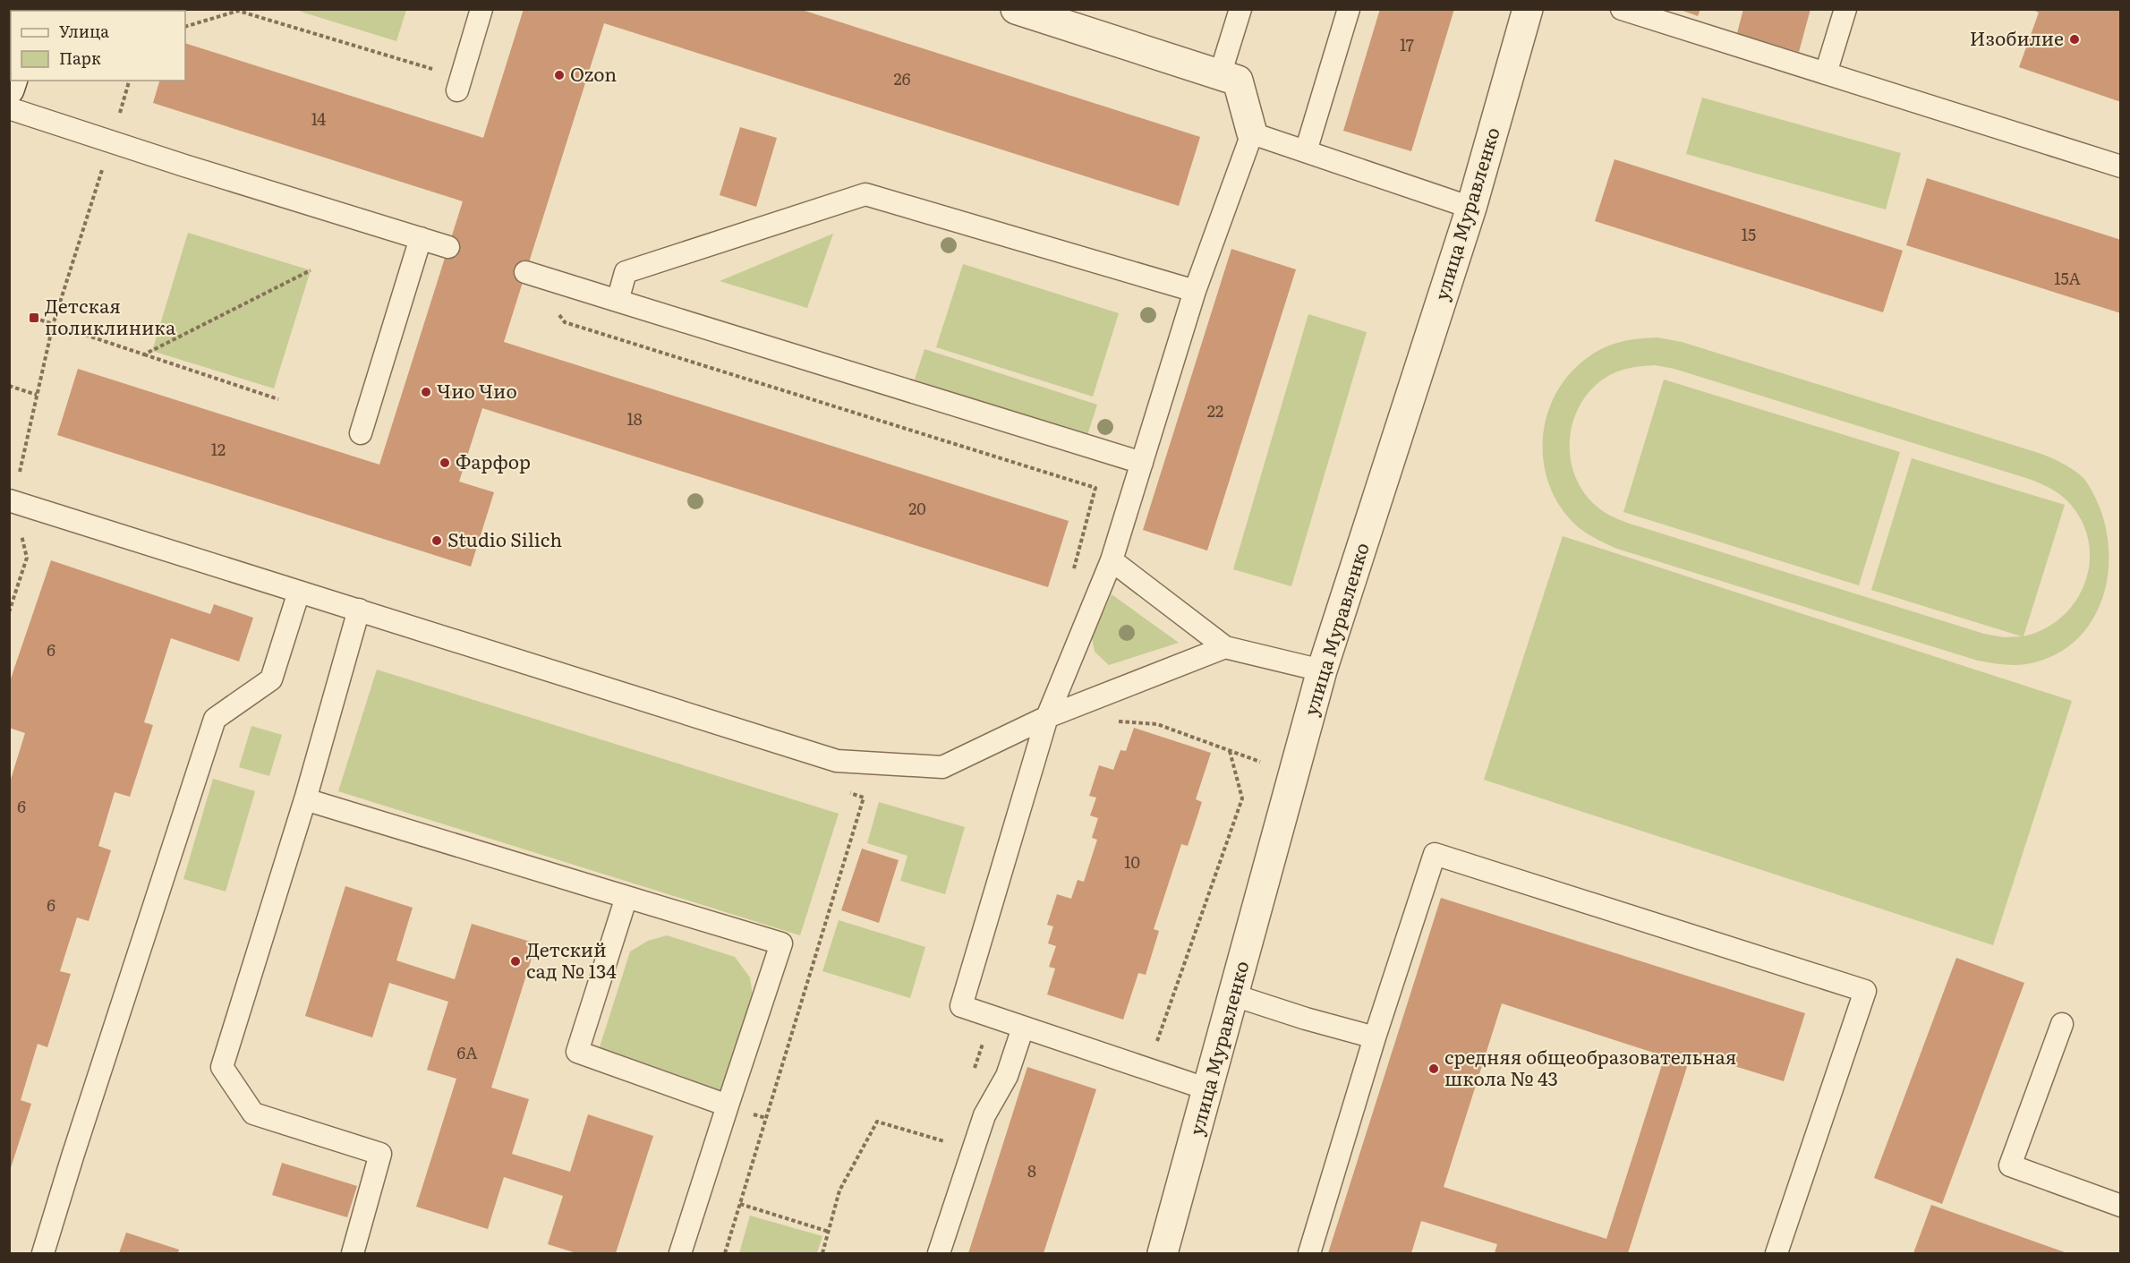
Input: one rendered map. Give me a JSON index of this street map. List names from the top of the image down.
{
  "streets": {
    "street": ["улица Муравленко"]
  },
  "places": {
    "other": [
      "Изобилие",
      "Ozon",
      "Чио Чио",
      "Фарфор",
      "Studio Silich",
      "Детский сад № 134",
      "средняя общеобразовательная школа № 43"
    ],
    "transit": ["Детская поликлиника"]
  },
  "house_numbers": [
    "17",
    "26",
    "14",
    "15",
    "15А",
    "22",
    "18",
    "12",
    "20",
    "6",
    "6",
    "10",
    "6",
    "6А",
    "8"
  ],
  "legend": ["Улица", "Парк"]
}
